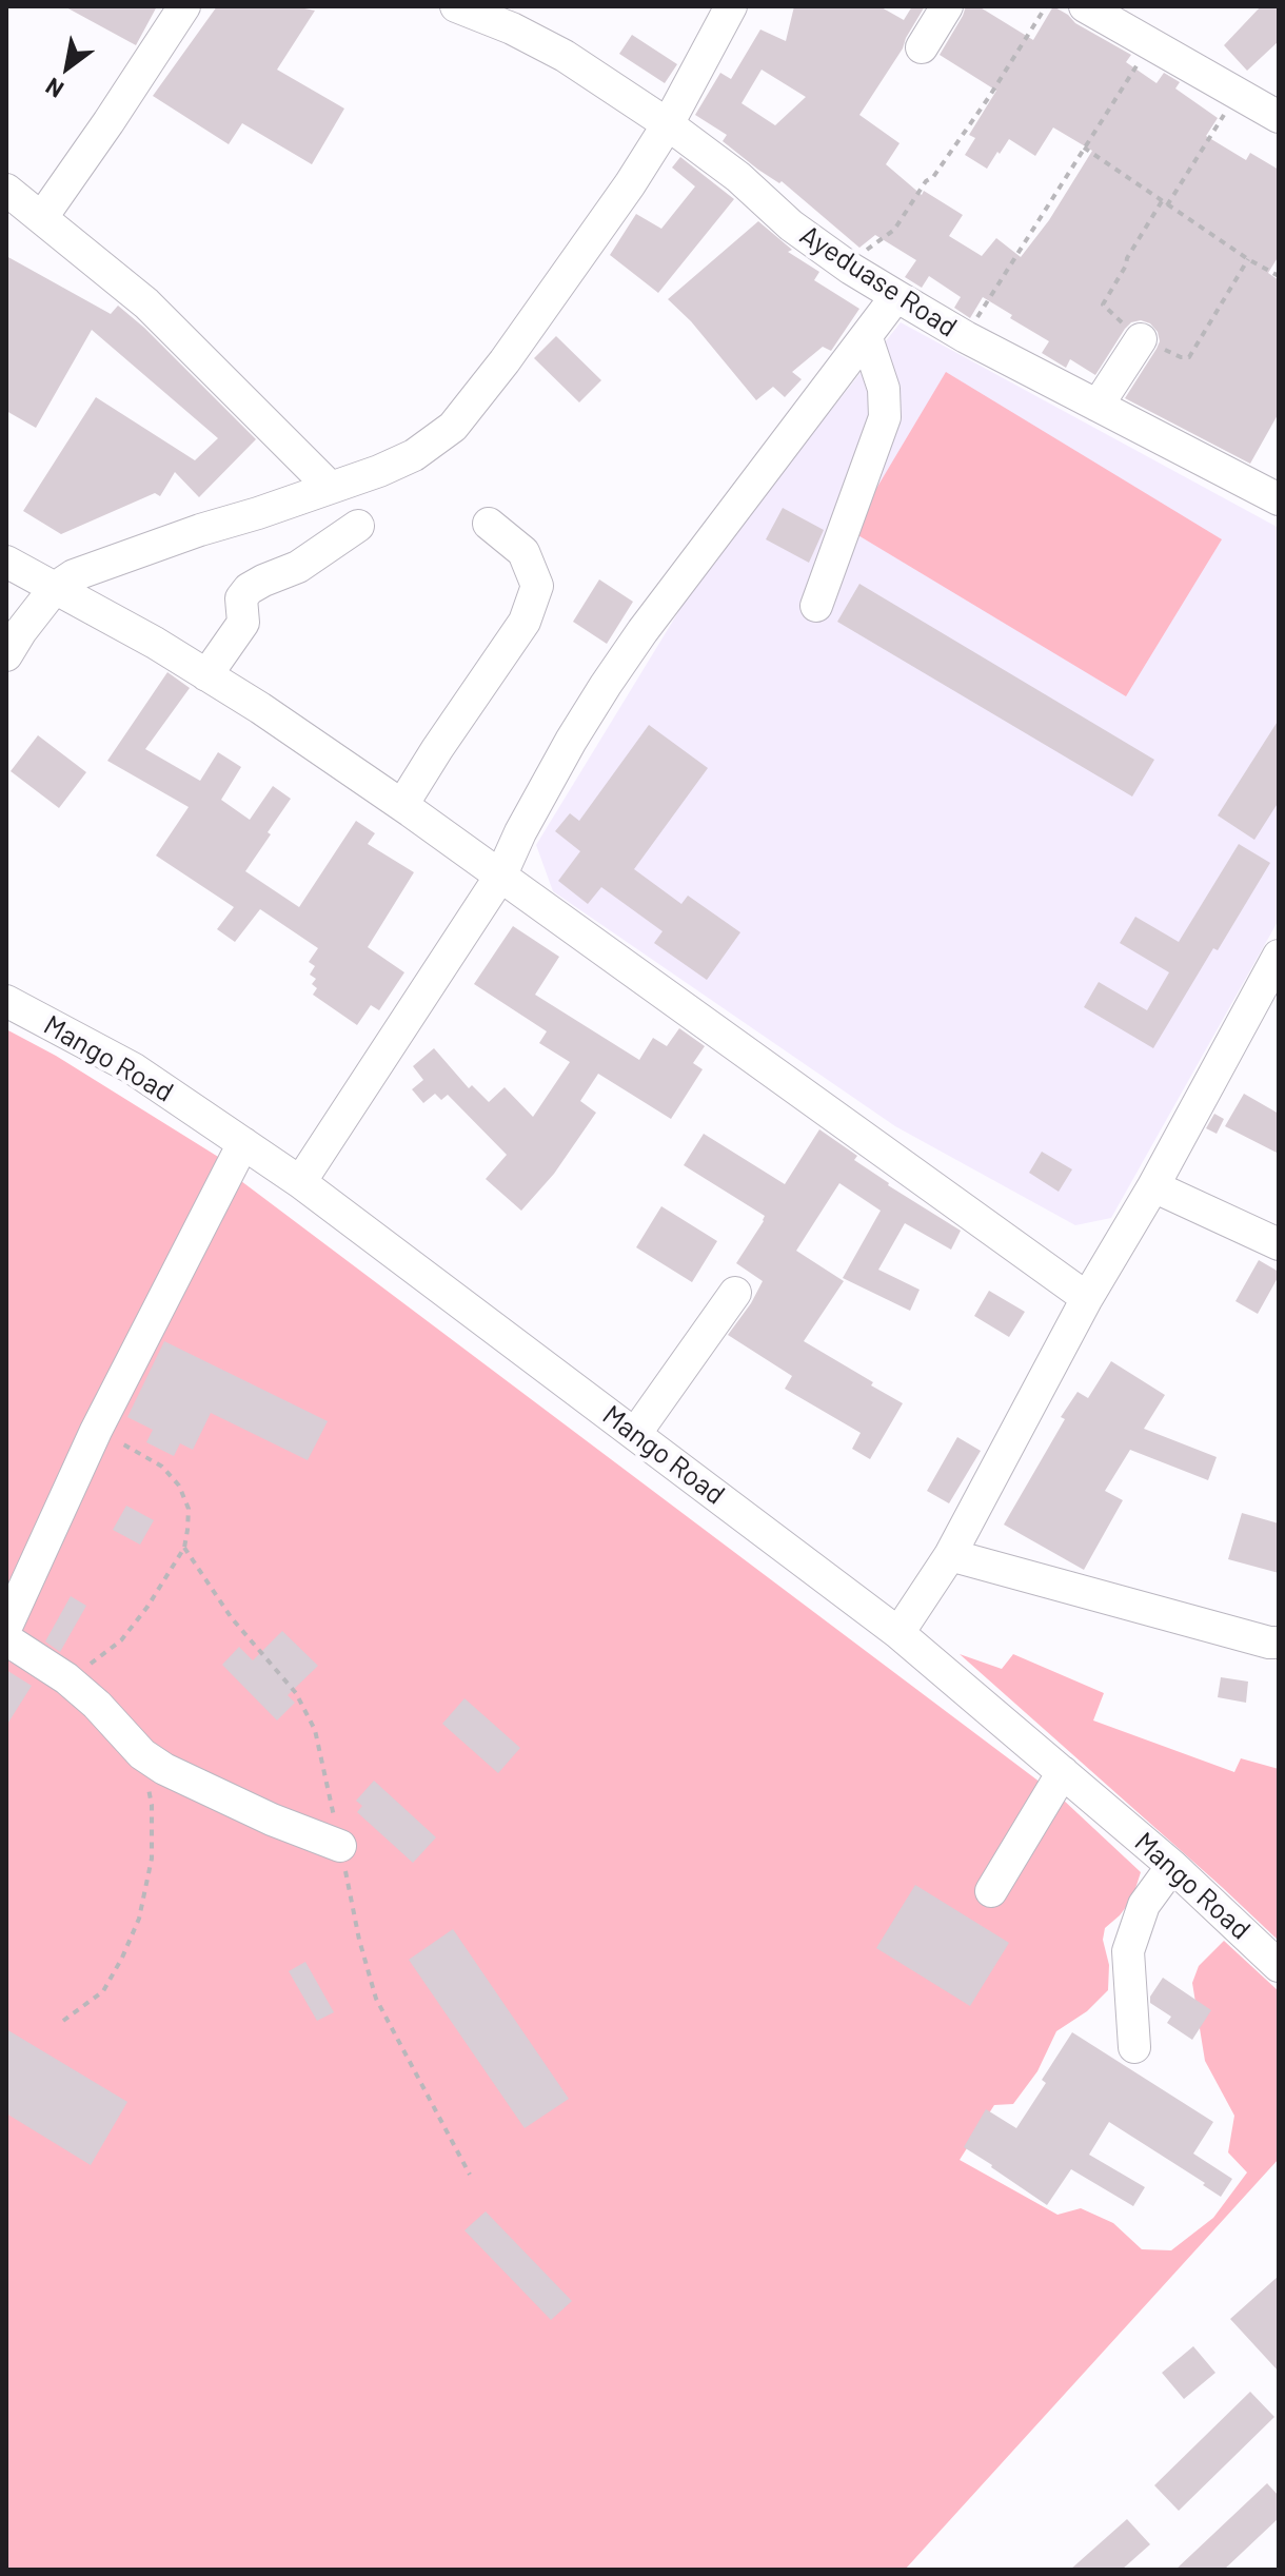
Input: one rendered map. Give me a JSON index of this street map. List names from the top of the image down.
{
  "streets": {
    "street": ["Ayeduase Road", "Mango Road"]
  },
  "north": "bottom left"
}
